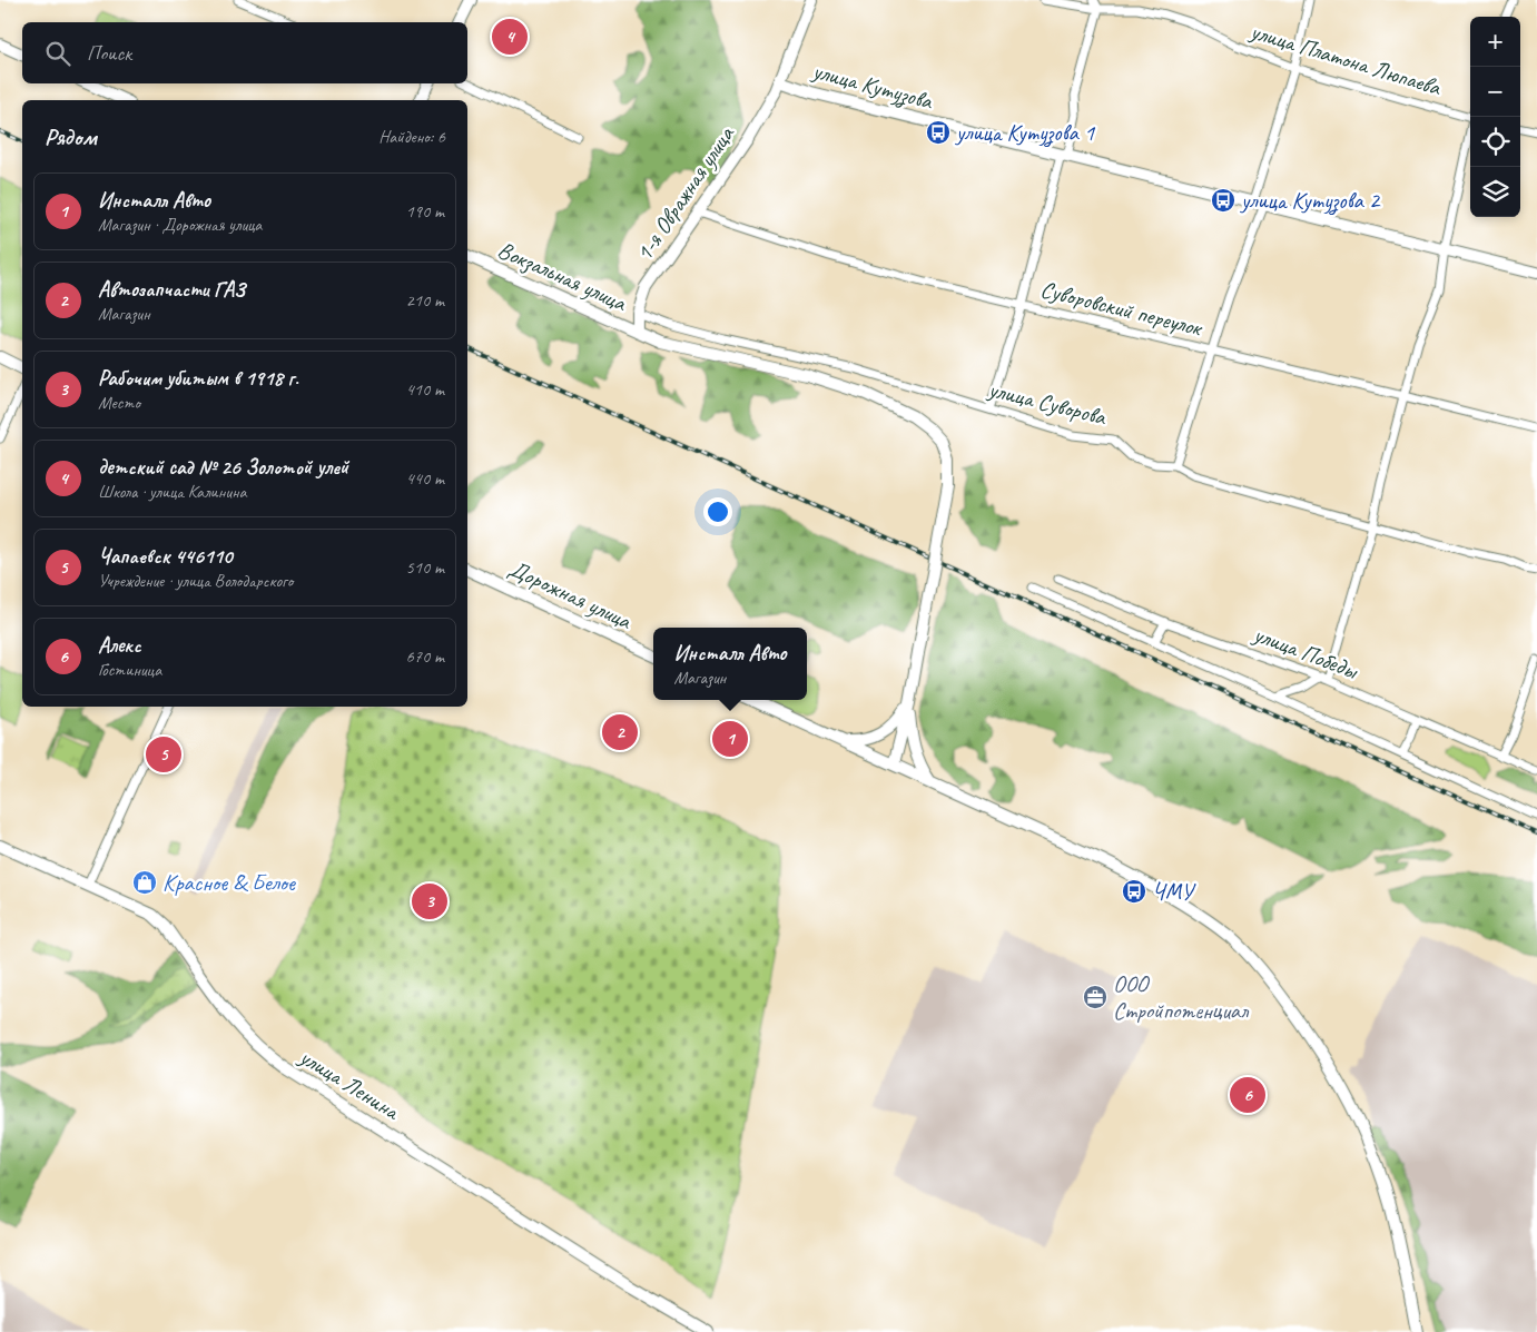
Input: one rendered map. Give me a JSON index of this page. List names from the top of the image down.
{
  "streets": {
    "street": [
      "улица Платона Люпаева",
      "улица Кутузова",
      "1-я Овражная улица",
      "Вокзальная улица",
      "Суворовский переулок",
      "улица Суворова",
      "Дорожная улица",
      "улица Победы",
      "улица Ленина"
    ]
  },
  "crossings": [
    ["улица Кутузова", "1-я Овражная улица"],
    ["1-я Овражная улица", "Вокзальная улица"],
    ["1-я Овражная улица", "Суворовский переулок"],
    ["1-я Овражная улица", "улица Суворова"]
  ],
  "places": {
    "bus stop": ["улица Кутузова 1", "улица Кутузова 2", "ЧМУ"],
    "shop": ["Красное & Белое"],
    "office": ["ООО Стройпотенциал"]
  },
  "page": {
    "map_buttons": ["+", "−"],
    "pins": [
      "4",
      "2",
      "1",
      "5",
      "3",
      "6"
    ],
    "search": "Поиск",
    "heading": ["Рядом", "Найдено: 6"],
    "list": [
      {
        "mark": "1",
        "name": "Инсталл Авто",
        "note": "Магазин · Дорожная улица",
        "value": "190 m"
      },
      {
        "mark": "2",
        "name": "Автозапчасти ГАЗ",
        "note": "Магазин",
        "value": "210 m"
      },
      {
        "mark": "3",
        "name": "Рабочим убитым в 1918 г.",
        "note": "Место",
        "value": "410 m"
      },
      {
        "mark": "4",
        "name": "детский сад № 26 Золотой улей",
        "note": "Школа · улица Калинина",
        "value": "440 m"
      },
      {
        "mark": "5",
        "name": "Чапаевск 446110",
        "note": "Учреждение · улица Володарского",
        "value": "510 m"
      },
      {
        "mark": "6",
        "name": "Алекс",
        "note": "Гостиница",
        "value": "670 m"
      }
    ],
    "popup": ["Инсталл Авто", "Магазин"]
  }
}
